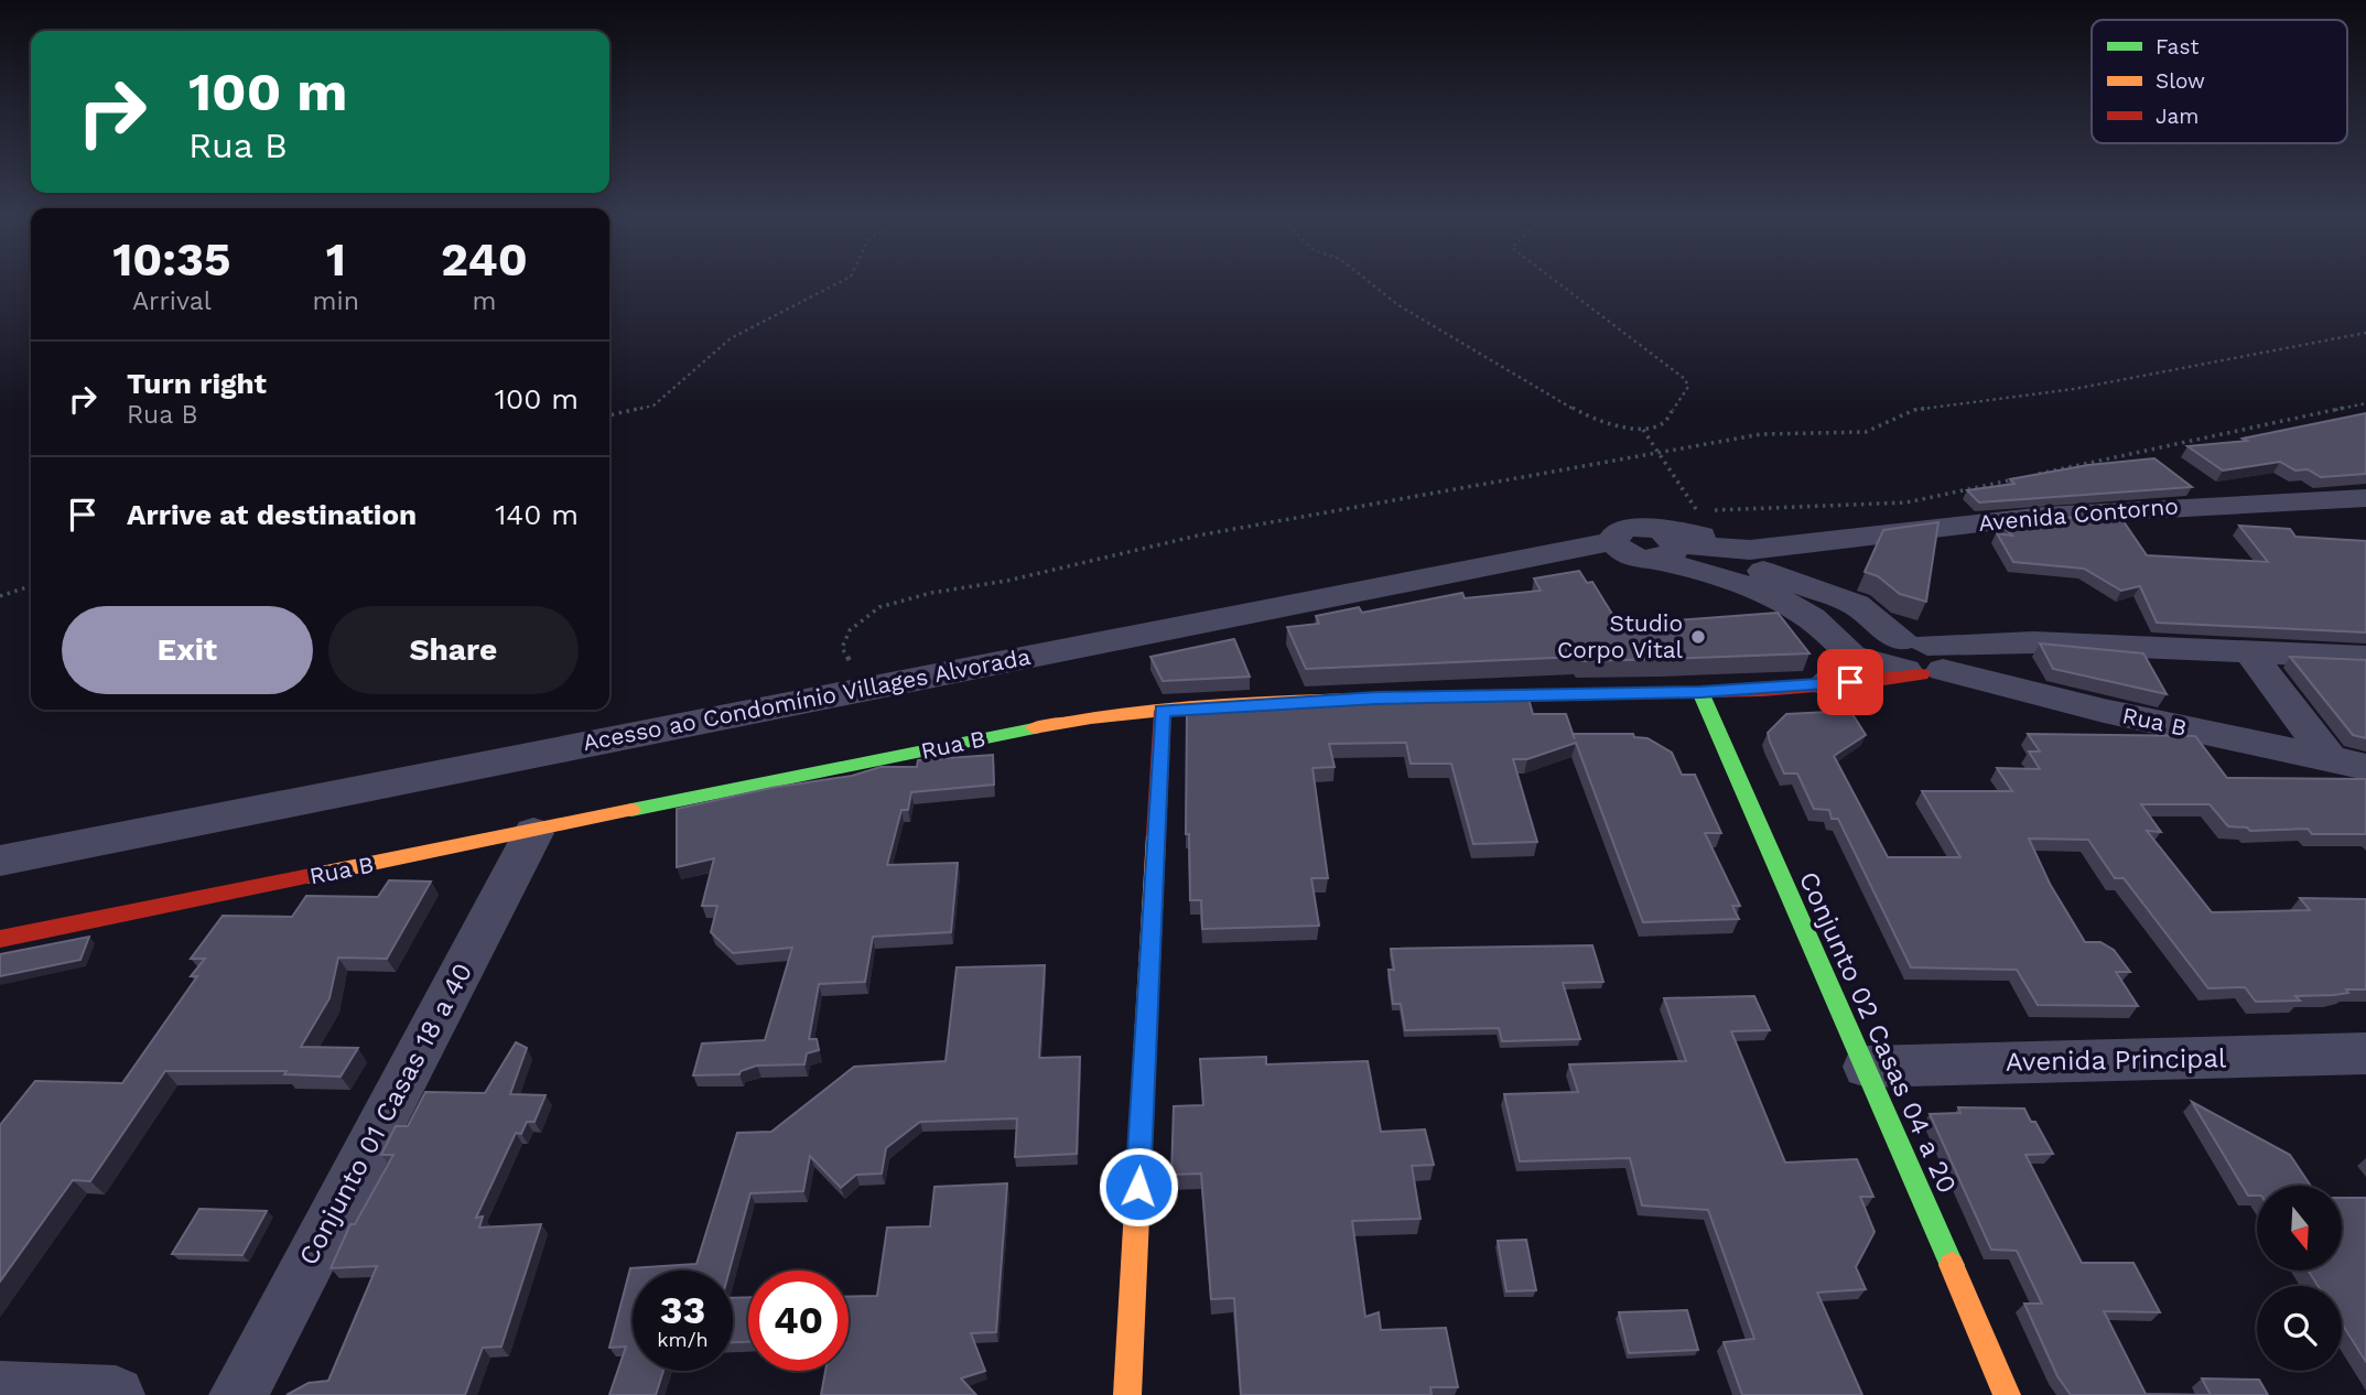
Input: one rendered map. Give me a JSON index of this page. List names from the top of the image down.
{
  "streets": {
    "street": [
      "Avenida Contorno",
      "Acesso ao Condomínio Villages Alvorada",
      "Rua B",
      "Conjunto 02 Casas 04 a 20",
      "Avenida Principal",
      "Conjunto 01 Casas 18 a 40"
    ]
  },
  "crossings": [
    ["Avenida Contorno", "Acesso ao Condomínio Villages Alvorada"],
    ["Rua B", "Conjunto 02 Casas 04 a 20"],
    ["Rua B", "Conjunto 01 Casas 18 a 40"],
    ["Conjunto 02 Casas 04 a 20", "Avenida Principal"]
  ],
  "places": ["Studio Corpo Vital"],
  "legend": ["Fast", "Slow", "Jam"],
  "north": "bottom",
  "page": {
    "turn": ["100 m", "Rua B"],
    "eta": [
      "10:35",
      "Arrival",
      "1",
      "min",
      "240",
      "m"
    ],
    "list": [
      {
        "name": "Turn right",
        "note": "Rua B",
        "value": "100 m"
      },
      {
        "name": "Arrive at destination",
        "value": "140 m"
      }
    ],
    "buttons": ["Exit", "Share"],
    "speed": "33 km/h",
    "limit": "40"
  }
}
